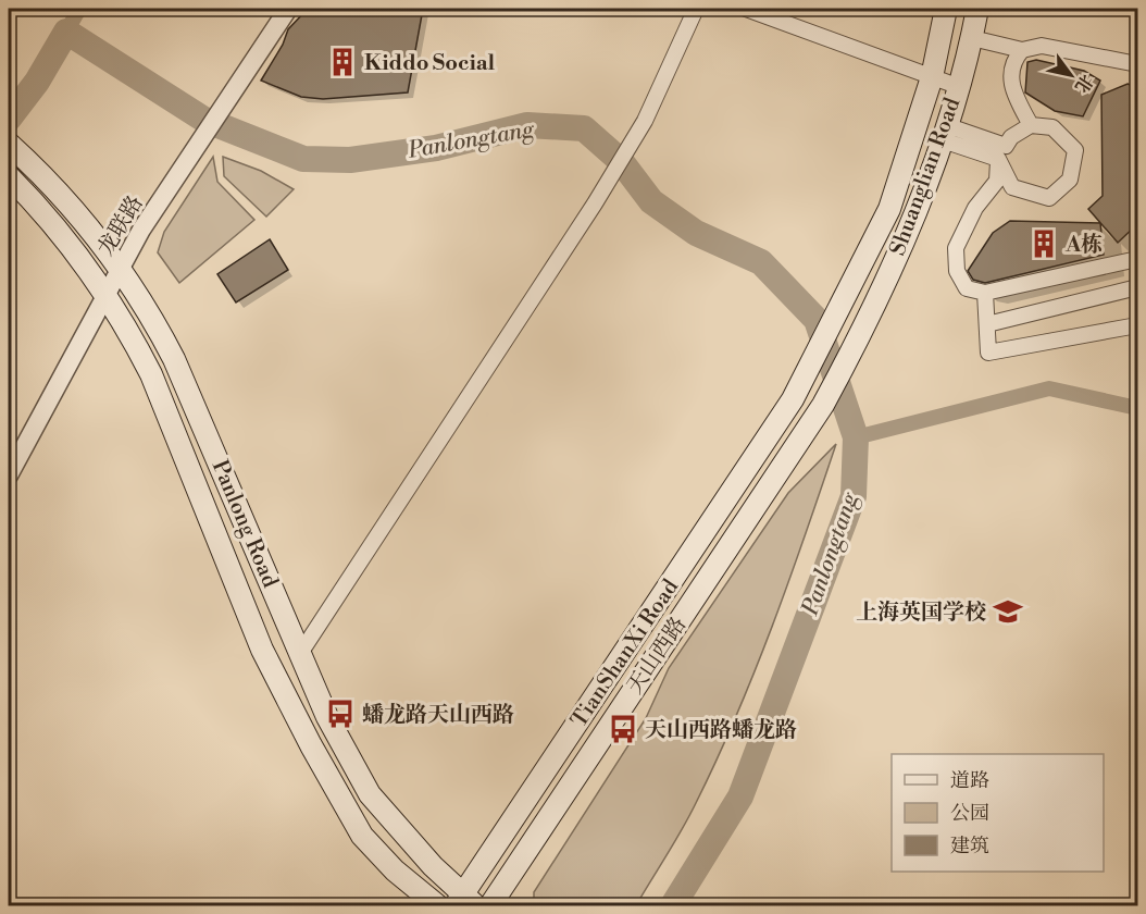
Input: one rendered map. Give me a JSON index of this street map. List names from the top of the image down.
{
  "streets": {
    "main road": [
      "Shuanglian Road",
      "Panlong Road",
      "TianShanXi Road",
      "天山西路"
    ],
    "street": ["龙联路"]
  },
  "crossings": [
    ["Shuanglian Road", "天山西路"],
    ["龙联路", "Panlong Road"],
    ["Panlong Road", "TianShanXi Road"]
  ],
  "water": ["Panlongtang"],
  "places": {
    "building": ["Kiddo Social", "A栋"],
    "school or university": ["上海英国学校"],
    "bus stop": ["蟠龙路天山西路", "天山西路蟠龙路"]
  },
  "legend": ["道路", "公园", "建筑"],
  "north": "bottom right"
}
